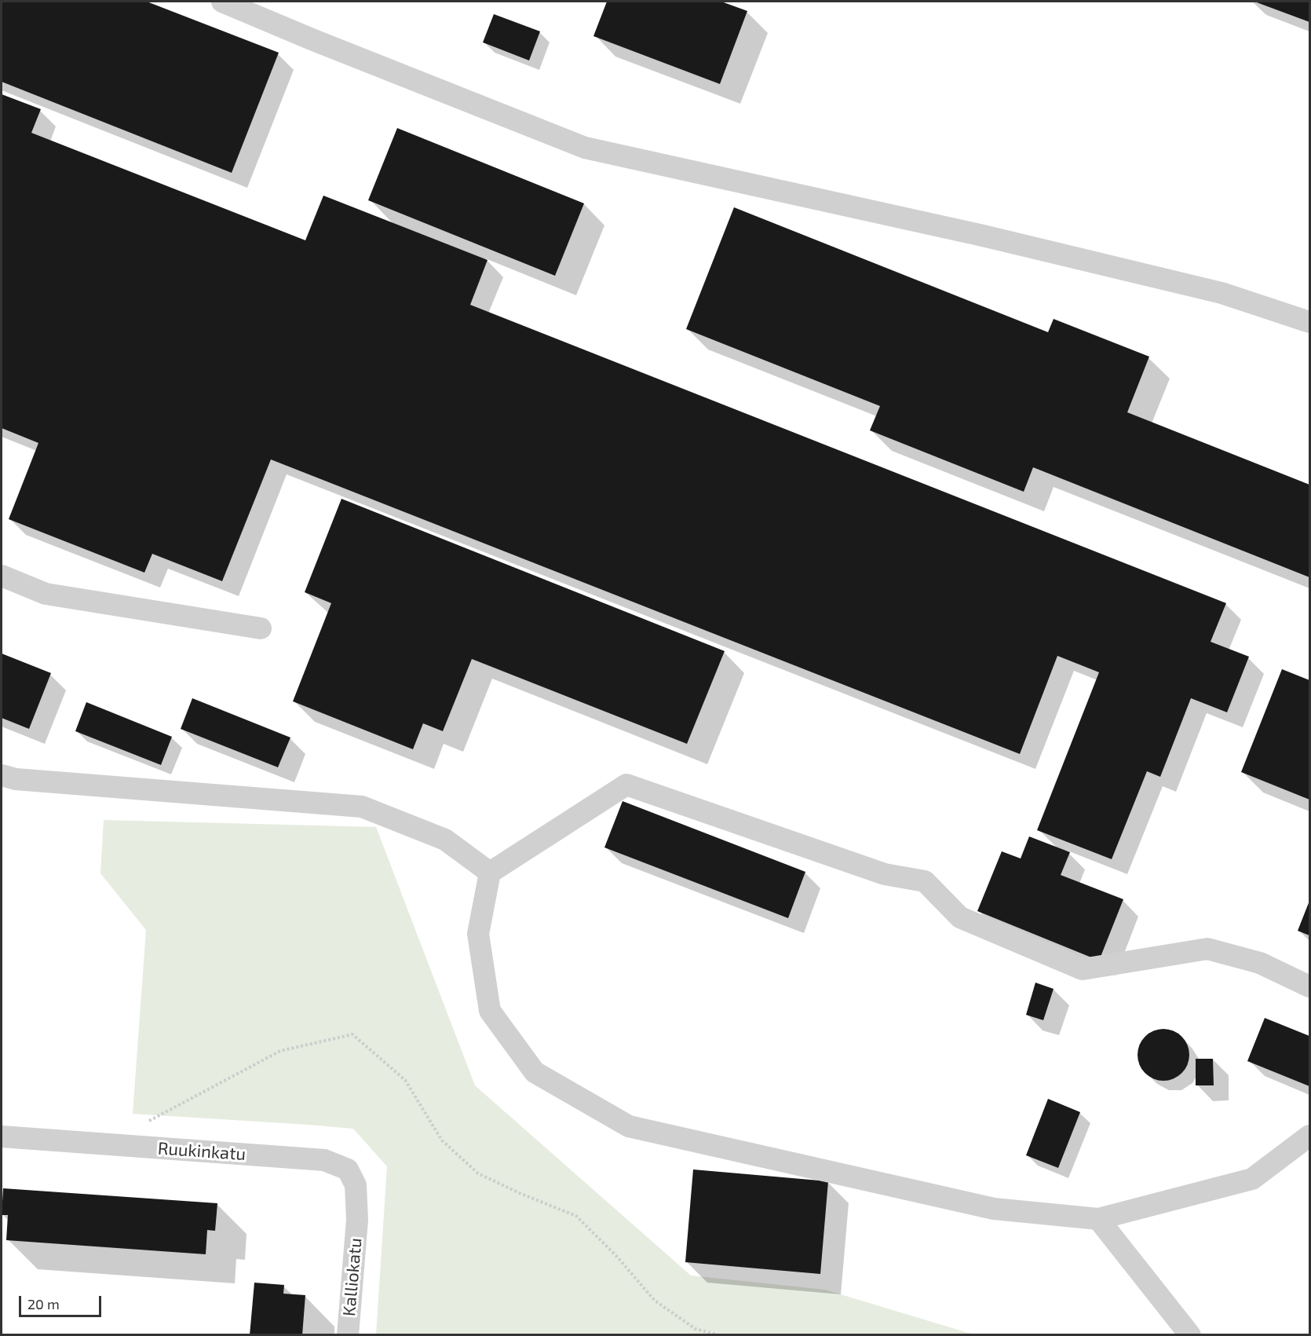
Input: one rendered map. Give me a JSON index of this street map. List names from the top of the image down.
{
  "streets": {
    "street": ["Ruukinkatu", "Kalliokatu"]
  },
  "crossings": [
    ["Ruukinkatu", "Kalliokatu"]
  ],
  "scale_bar": "20 m"
}
